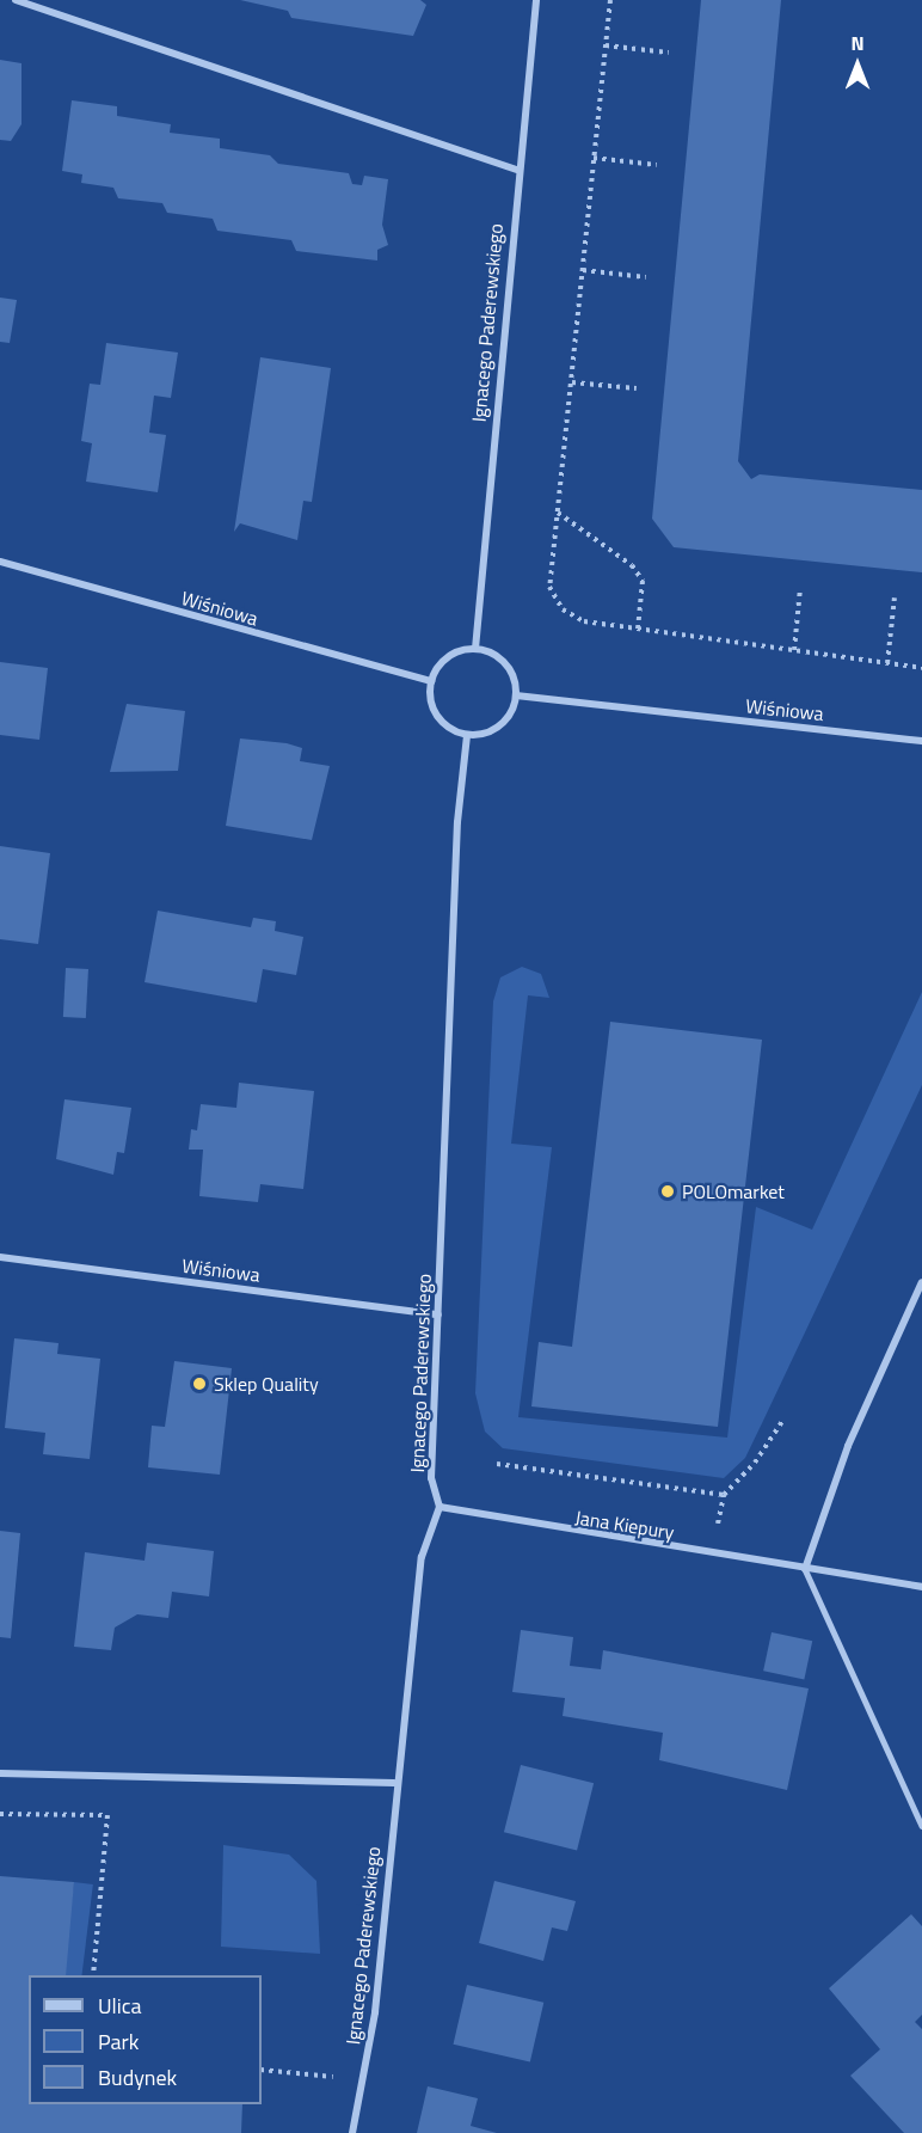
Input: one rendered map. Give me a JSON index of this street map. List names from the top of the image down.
{
  "streets": {
    "street": ["Ignacego Paderewskiego", "Wiśniowa", "Jana Kiepury"]
  },
  "crossings": [
    ["Ignacego Paderewskiego", "Wiśniowa"],
    ["Ignacego Paderewskiego", "Jana Kiepury"]
  ],
  "places": ["POLOmarket", "Sklep Quality"],
  "legend": ["Ulica", "Park", "Budynek"],
  "north": "top"
}
